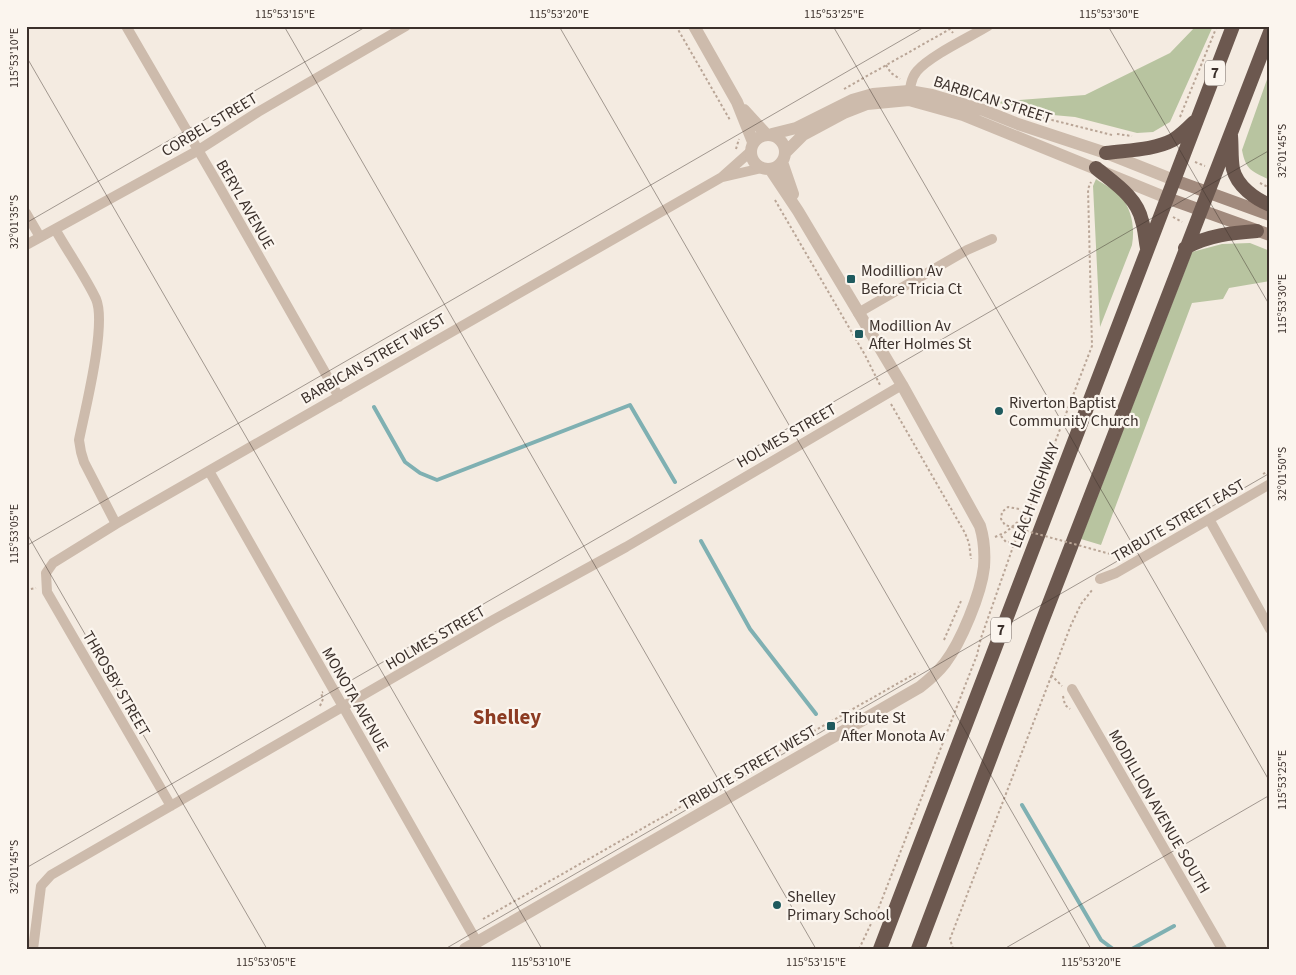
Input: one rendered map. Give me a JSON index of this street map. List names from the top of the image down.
{
  "streets": {
    "highway": ["7", "LEACH HIGHWAY"],
    "street": [
      "BARBICAN STREET",
      "CORBEL STREET",
      "BERYL AVENUE",
      "BARBICAN STREET WEST",
      "HOLMES STREET",
      "TRIBUTE STREET EAST",
      "THROSBY STREET",
      "MONOTA AVENUE",
      "TRIBUTE STREET WEST",
      "MODILLION AVENUE SOUTH"
    ]
  },
  "crossings": [
    ["BARBICAN STREET", "BARBICAN STREET WEST"],
    ["BARBICAN STREET", "LEACH HIGHWAY"],
    ["CORBEL STREET", "BERYL AVENUE"],
    ["BERYL AVENUE", "BARBICAN STREET WEST"],
    ["BARBICAN STREET WEST", "THROSBY STREET"],
    ["BARBICAN STREET WEST", "MONOTA AVENUE"],
    ["HOLMES STREET", "THROSBY STREET"],
    ["HOLMES STREET", "MONOTA AVENUE"],
    ["MONOTA AVENUE", "TRIBUTE STREET WEST"]
  ],
  "districts": ["Shelley"],
  "places": {
    "transit": ["Modillion Av Before Tricia Ct", "Modillion Av After Holmes St", "Tribute St After Monota Av"],
    "other": ["Riverton Baptist Community Church", "Shelley Primary School"]
  },
  "coordinates": [
    "115°53'15\"E",
    "115°53'20\"E",
    "115°53'25\"E",
    "115°53'30\"E",
    "115°53'10\"E",
    "32°01'45\"S",
    "32°01'35\"S",
    "32°01'50\"S",
    "115°53'05\"E"
  ]
}
